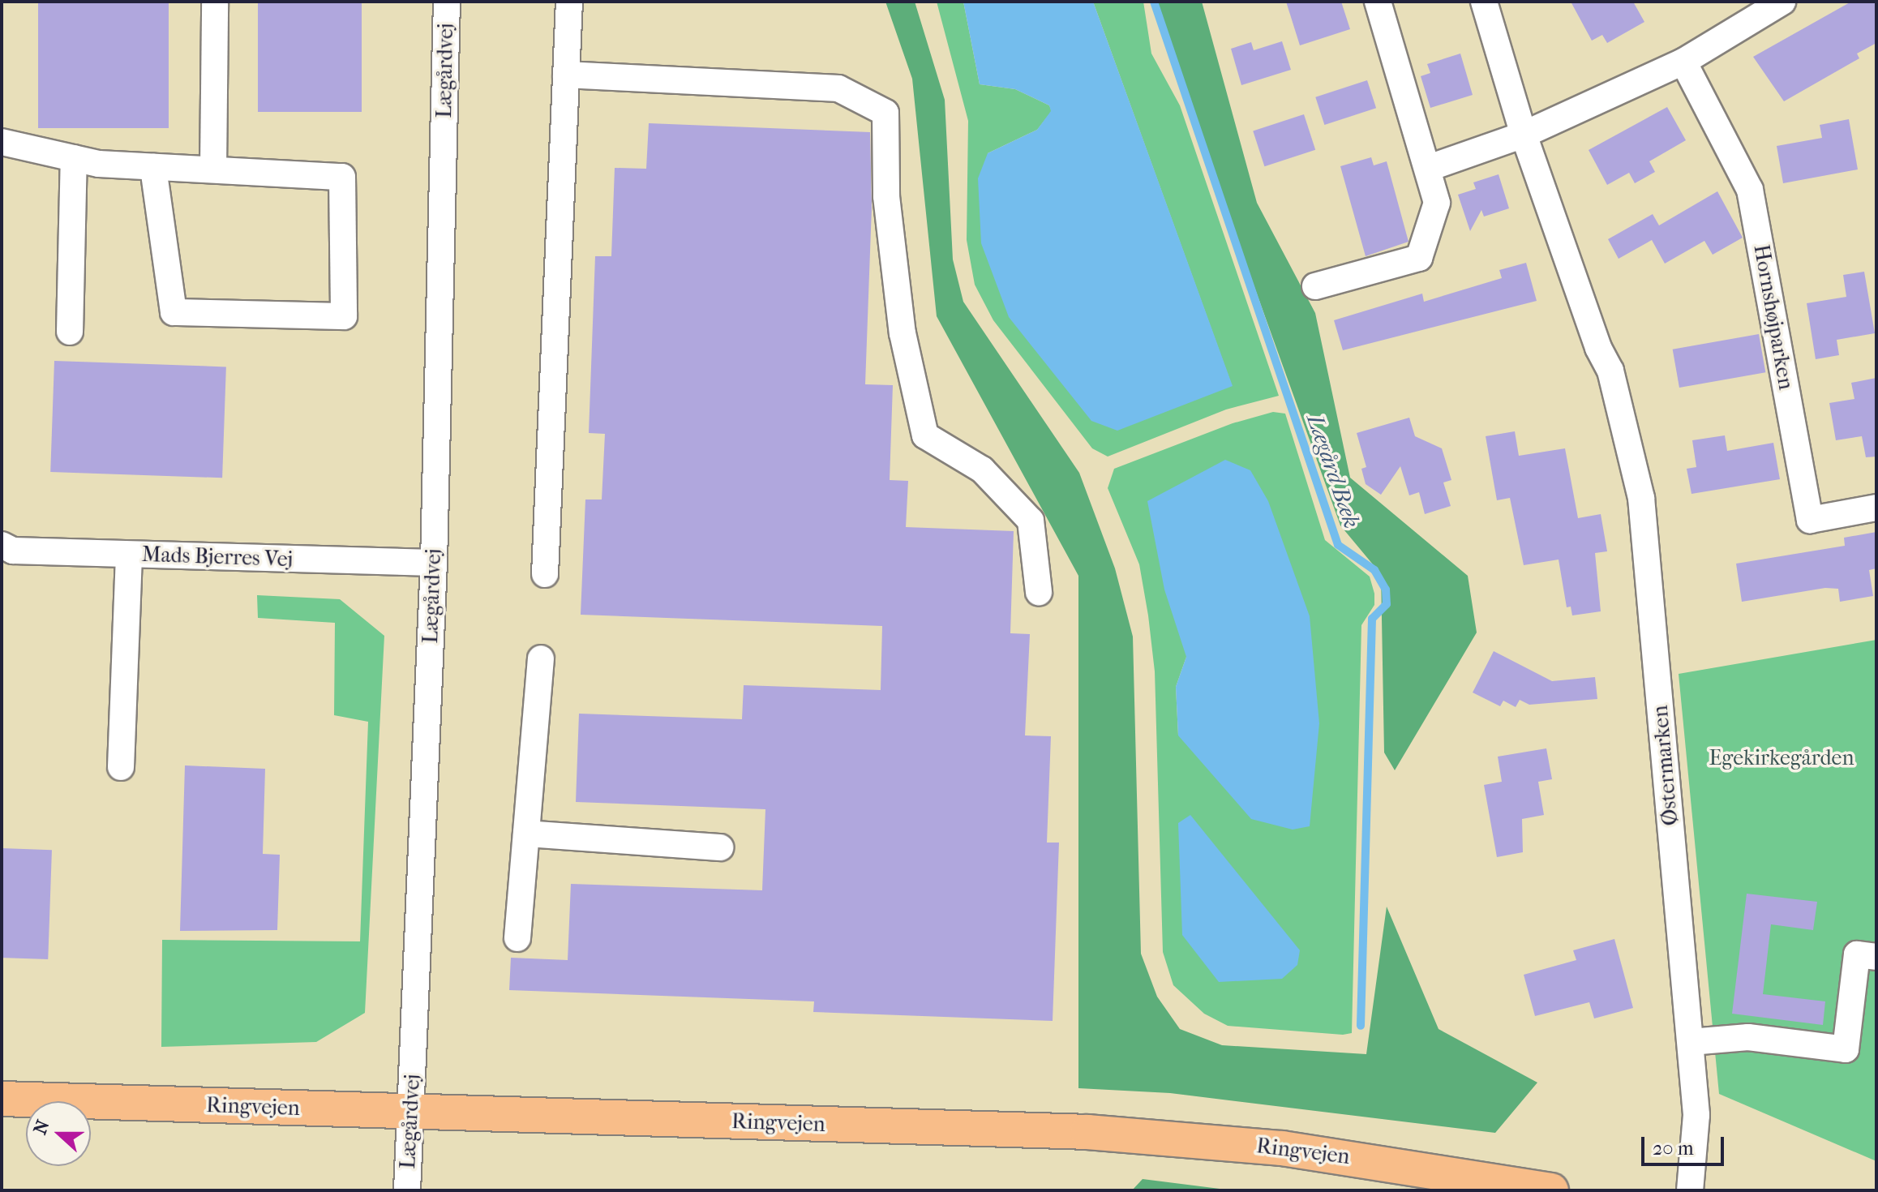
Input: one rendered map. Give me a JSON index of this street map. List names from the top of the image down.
{
  "streets": {
    "main road": ["Ringvejen"],
    "street": [
      "Lægårdvej",
      "Hornshøjparken",
      "Mads Bjerres Vej",
      "Østermarken"
    ]
  },
  "crossings": [
    ["Lægårdvej", "Mads Bjerres Vej"],
    ["Lægårdvej", "Ringvejen"]
  ],
  "water": ["Lægård Bæk"],
  "parks": ["Egekirkegården"],
  "scale_bar": "20 m",
  "north": "left"
}
